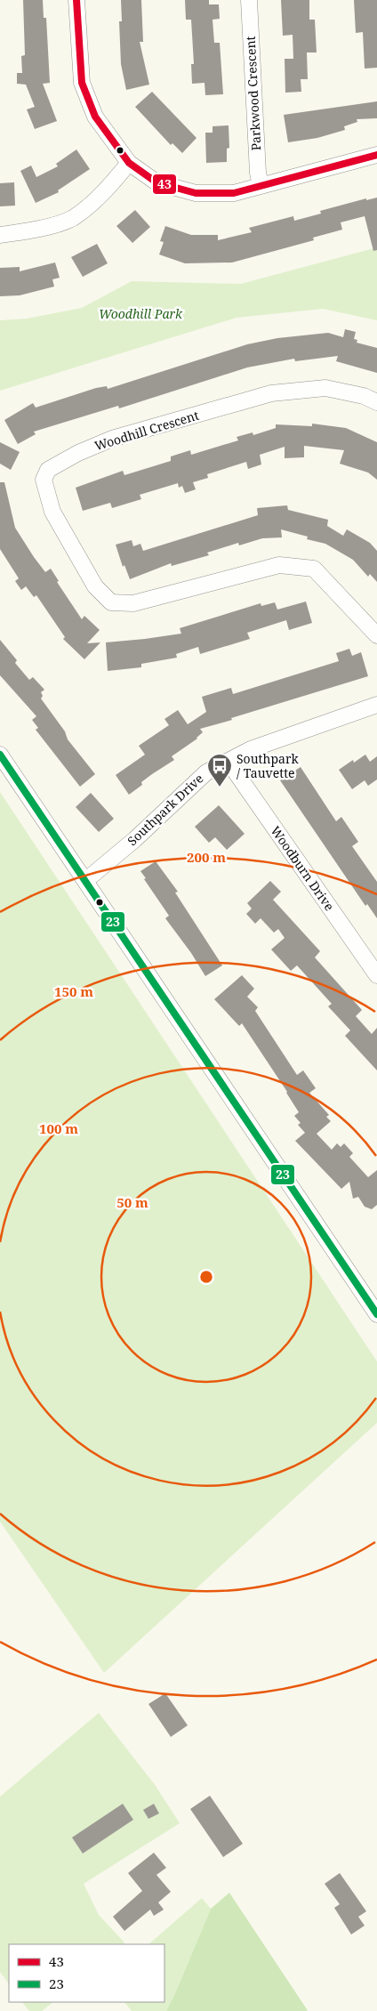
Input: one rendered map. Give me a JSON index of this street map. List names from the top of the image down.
{
  "streets": {
    "street": [
      "Parkwood Crescent",
      "Woodhill Crescent",
      "Southpark Drive",
      "Woodburn Drive"
    ]
  },
  "crossings": [
    ["Southpark Drive", "Woodburn Drive"]
  ],
  "parks": ["Woodhill Park"],
  "places": {
    "bus stop": ["Southpark / Tauvette"]
  },
  "lines": ["transit line 43", "transit line 23"],
  "legend": ["43", "23"],
  "rings": [
    "200 m",
    "150 m",
    "100 m",
    "50 m"
  ]
}
